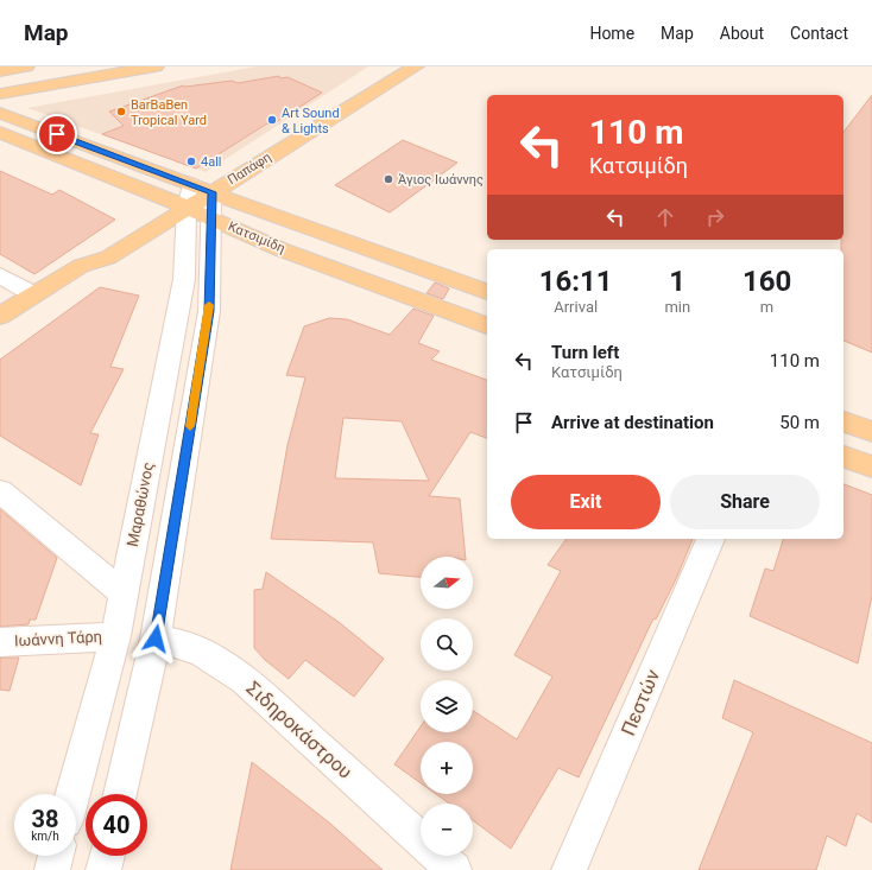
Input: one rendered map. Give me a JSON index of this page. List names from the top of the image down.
{
  "streets": {
    "main road": ["Παπάφη", "Κατσιμίδη"],
    "street": [
      "Μαραθώνος",
      "Ιωάννη Τάρη",
      "Πεστών",
      "Σιδηροκάστρου"
    ]
  },
  "crossings": [
    ["Παπάφη", "Κατσιμίδη"],
    ["Παπάφη", "Μαραθώνος"],
    ["Κατσιμίδη", "Μαραθώνος"],
    ["Μαραθώνος", "Ιωάννη Τάρη"]
  ],
  "places": [
    "BarBaBen Tropical Yard",
    "Art Sound & Lights",
    "4all",
    "Άγιος Ιωάννης"
  ],
  "north": "right",
  "page": {
    "header": "Map",
    "nav": [
      "Home",
      "Map",
      "About",
      "Contact"
    ],
    "turn": ["110 m", "Κατσιμίδη"],
    "eta": [
      "16:11",
      "Arrival",
      "1",
      "min",
      "160",
      "m"
    ],
    "list": [
      {
        "name": "Turn left",
        "note": "Κατσιμίδη",
        "value": "110 m"
      },
      {
        "name": "Arrive at destination",
        "value": "50 m"
      }
    ],
    "buttons": ["Exit", "Share"],
    "map_buttons": ["+", "−"],
    "speed": "38 km/h",
    "limit": "40"
  }
}
